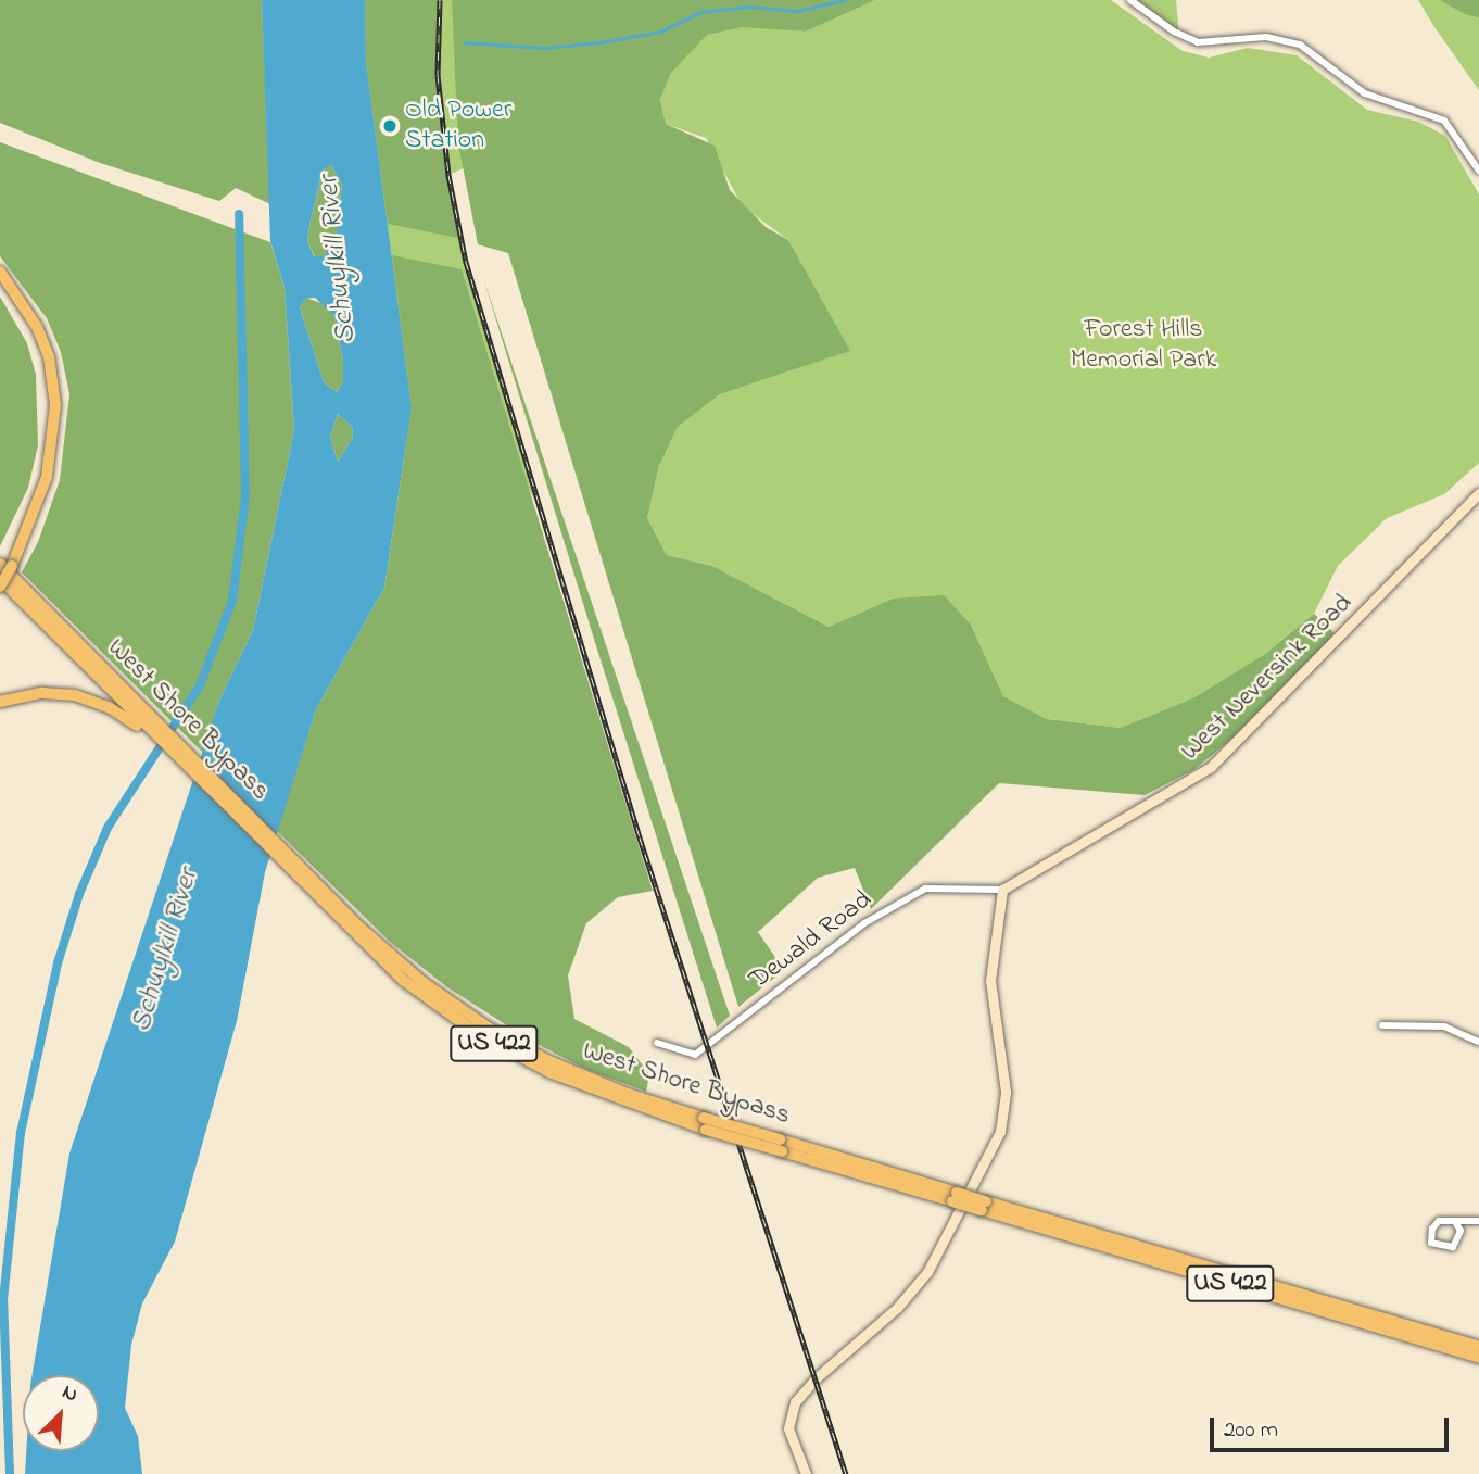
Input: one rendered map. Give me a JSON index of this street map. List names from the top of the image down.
{
  "streets": {
    "highway": ["West Shore Bypass", "US 422"],
    "street": ["West Neversink Road", "Dewald Road"]
  },
  "crossings": [
    ["West Neversink Road", "Dewald Road"]
  ],
  "water": ["Schuylkill River"],
  "parks": ["Forest Hills Memorial Park"],
  "places": ["Old Power Station"],
  "scale_bar": "200 m",
  "north": "top right"
}
